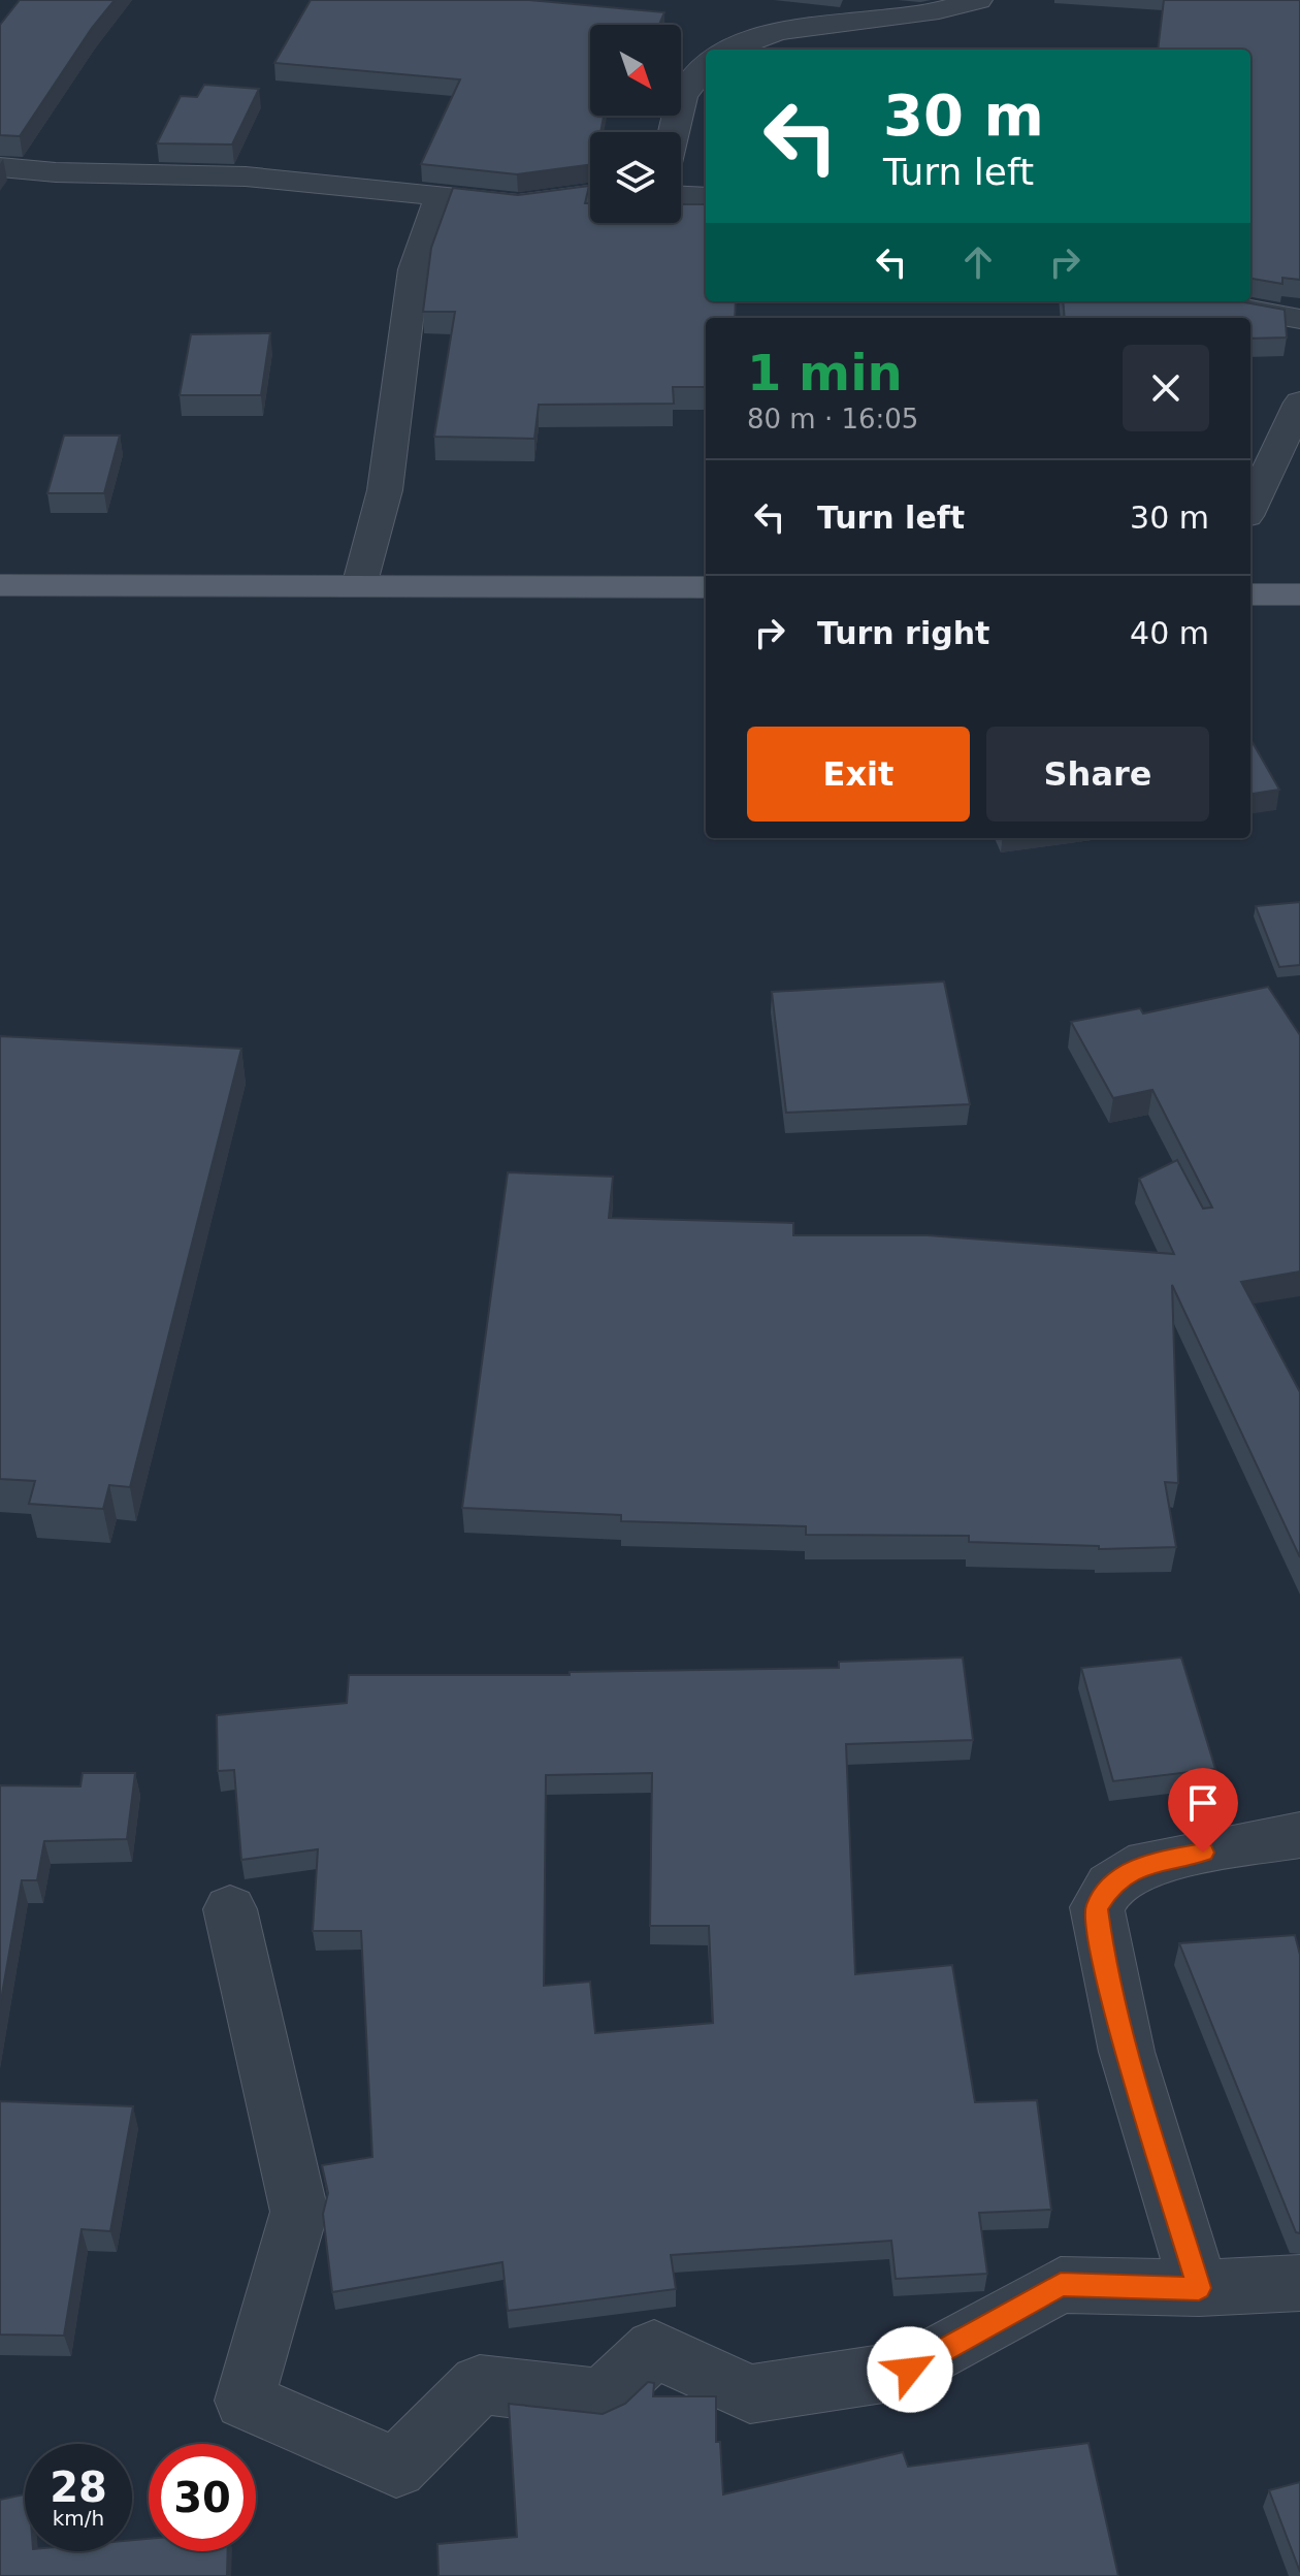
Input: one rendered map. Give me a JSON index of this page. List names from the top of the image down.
{
  "north": "bottom right",
  "page": {
    "turn": ["30 m", "Turn left"],
    "heading": ["1 min", "80 m · 16:05"],
    "list": [
      {
        "name": "Turn left",
        "value": "30 m"
      },
      {
        "name": "Turn right",
        "value": "40 m"
      }
    ],
    "buttons": ["Exit", "Share"],
    "speed": "28 km/h",
    "limit": "30"
  }
}
